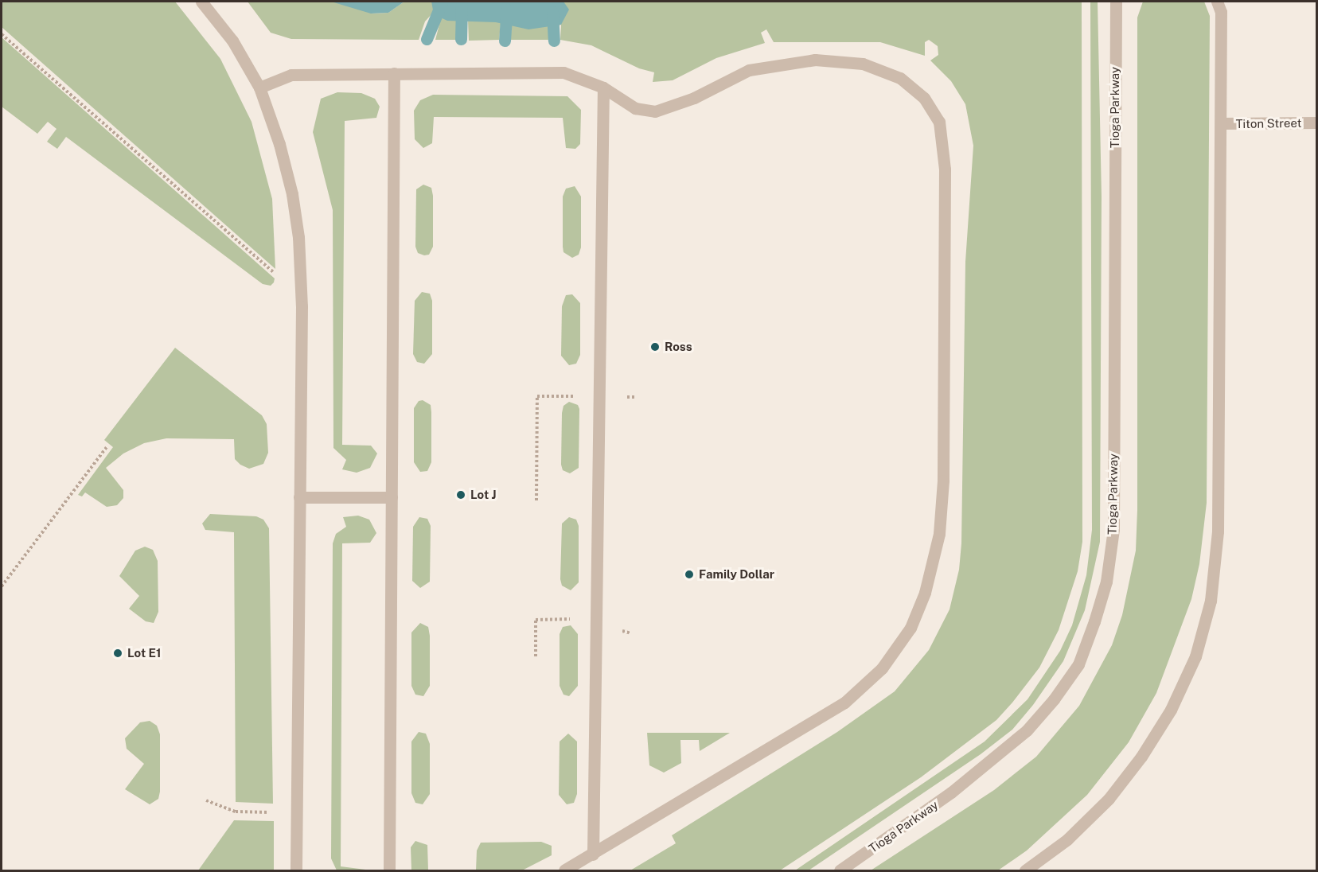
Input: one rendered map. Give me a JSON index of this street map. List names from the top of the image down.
{
  "streets": {
    "street": ["Tioga Parkway", "Titon Street"]
  },
  "places": [
    "Ross",
    "Lot J",
    "Family Dollar",
    "Lot E1"
  ]
}
